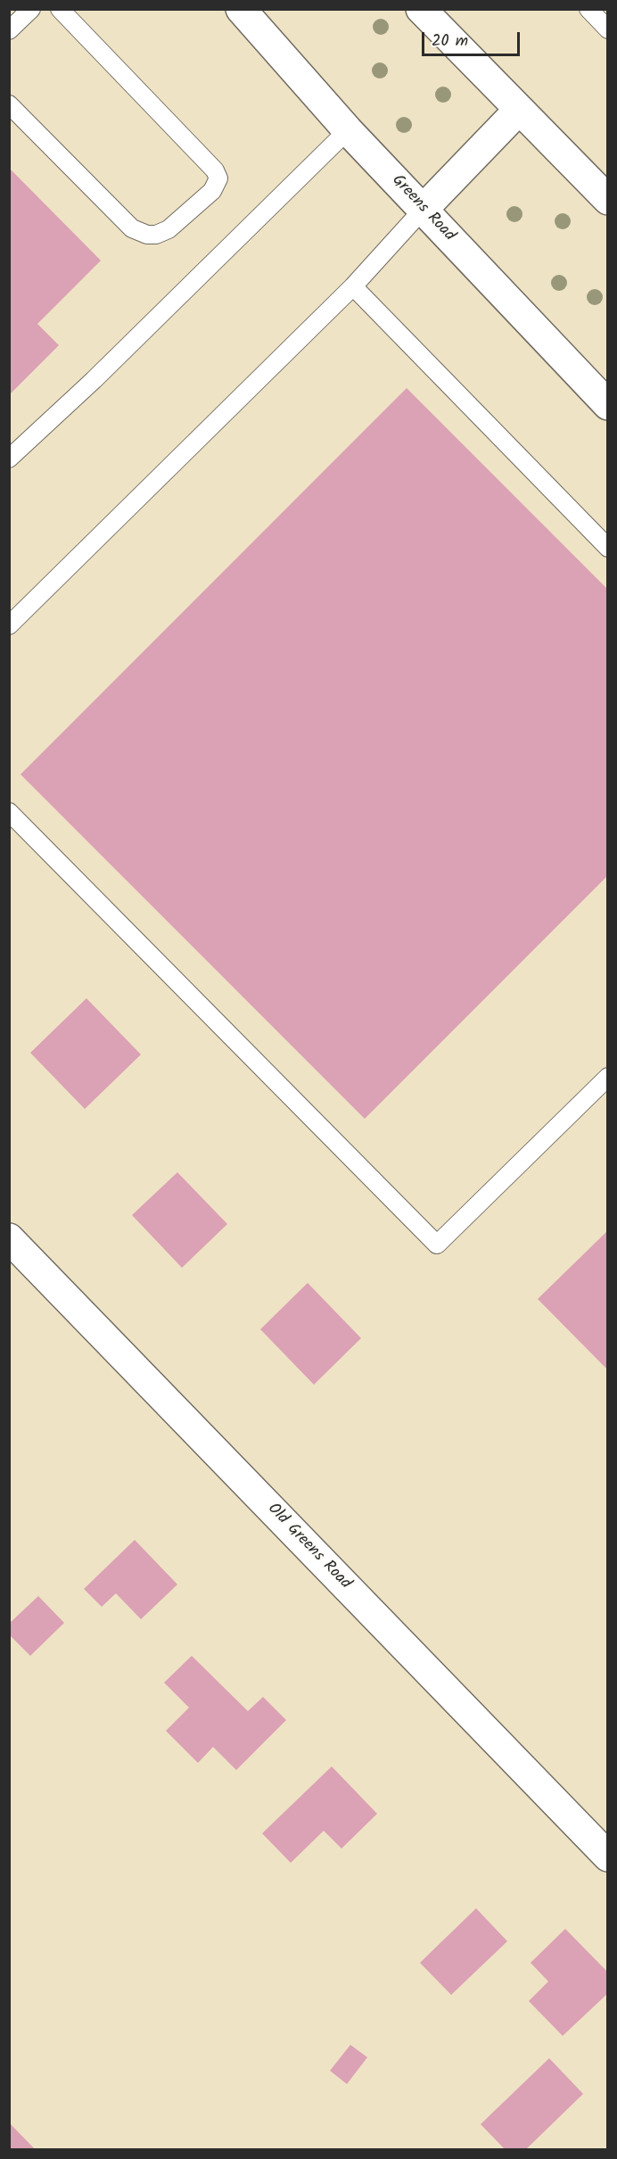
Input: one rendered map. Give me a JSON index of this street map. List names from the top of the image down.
{
  "streets": {
    "main road": ["Greens Road", "Old Greens Road"]
  },
  "scale_bar": "20 m"
}
